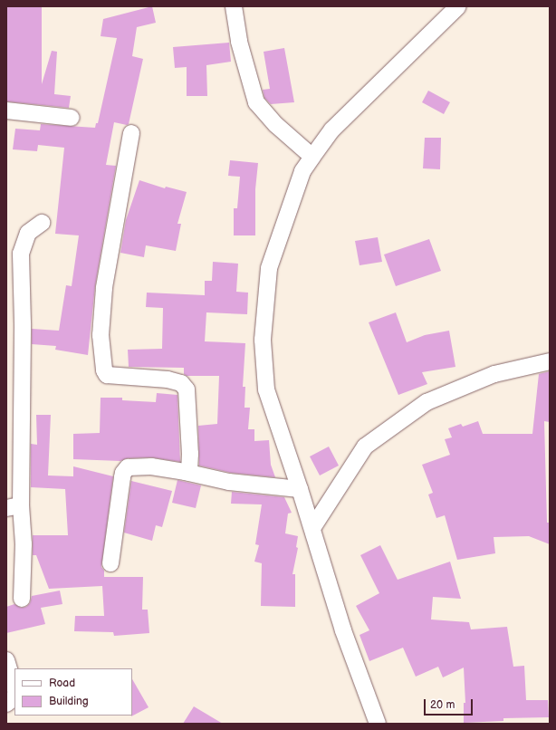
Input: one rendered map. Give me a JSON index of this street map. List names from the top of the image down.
{
  "legend": ["Road", "Building"],
  "scale_bar": "20 m"
}
